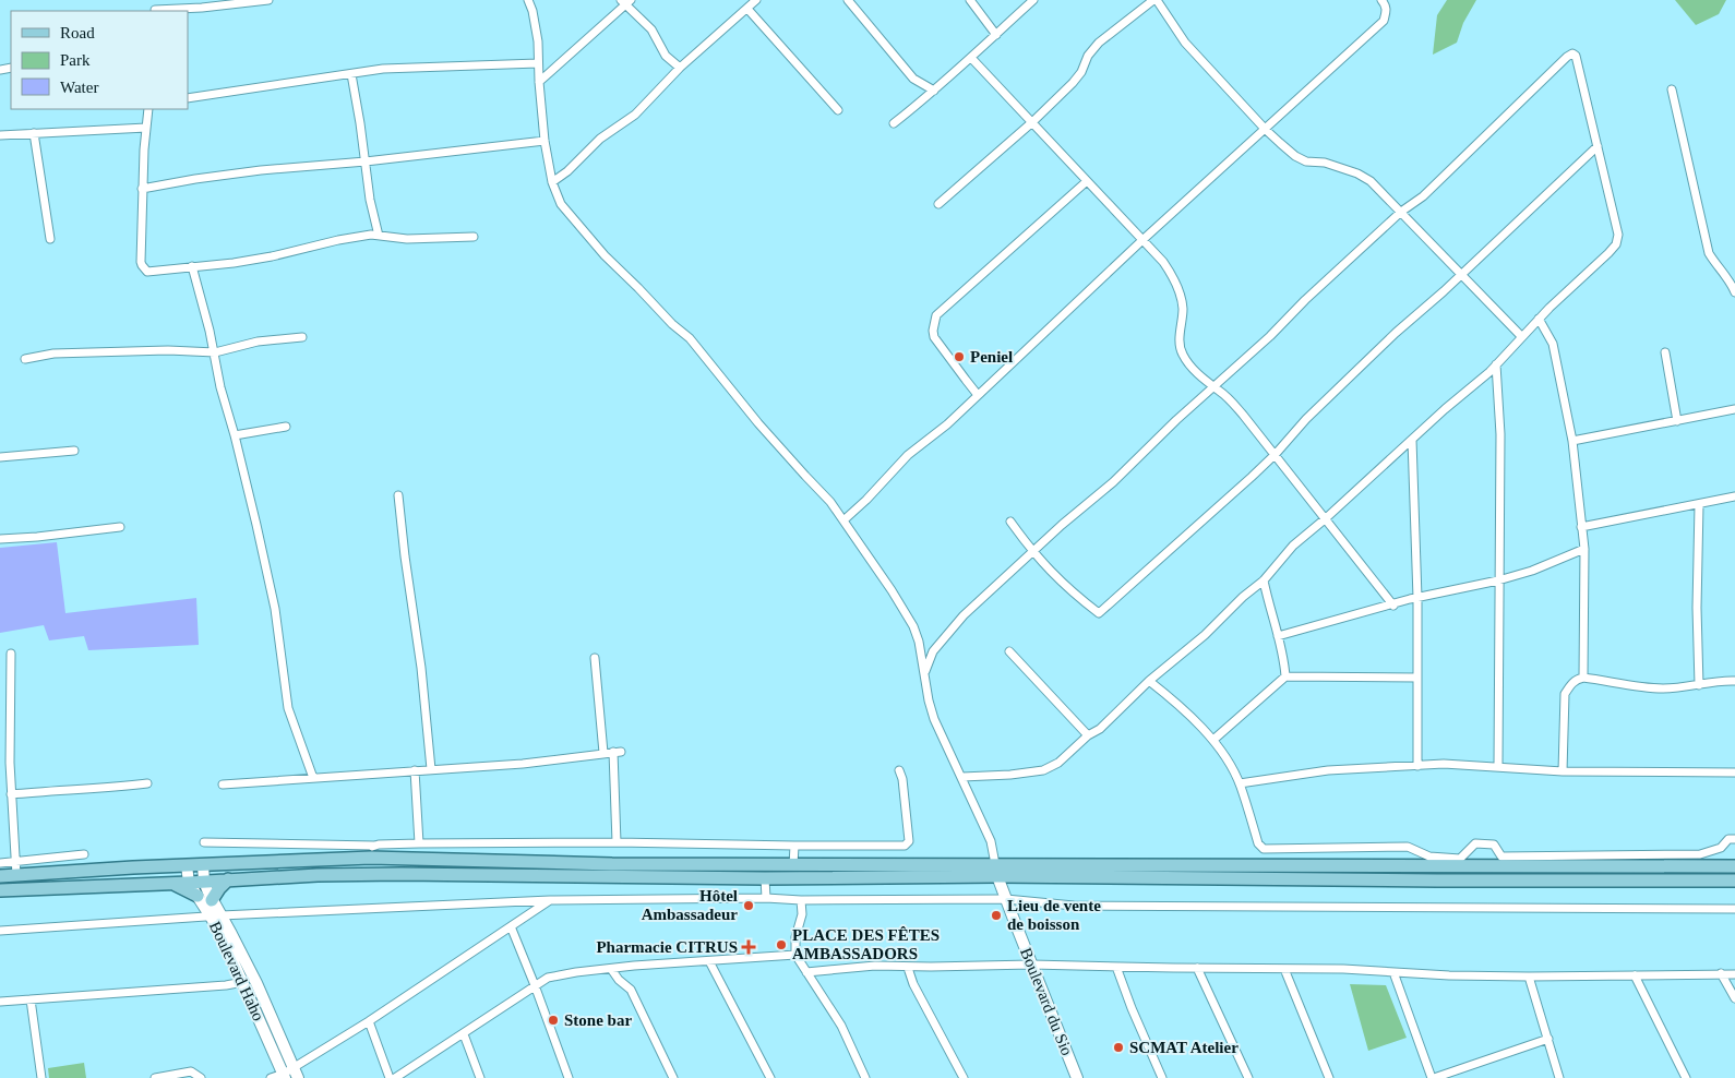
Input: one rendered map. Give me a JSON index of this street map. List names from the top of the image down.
{
  "streets": {
    "main road": ["Boulevard Haho", "Boulevard du Sio"]
  },
  "places": {
    "other": [
      "Peniel",
      "Hôtel Ambassadeur",
      "Lieu de vente de boisson",
      "PLACE DES FÊTES AMBASSADORS",
      "Stone bar",
      "SCMAT Atelier"
    ],
    "health": ["Pharmacie CITRUS"]
  },
  "legend": ["Road", "Park", "Water"]
}
